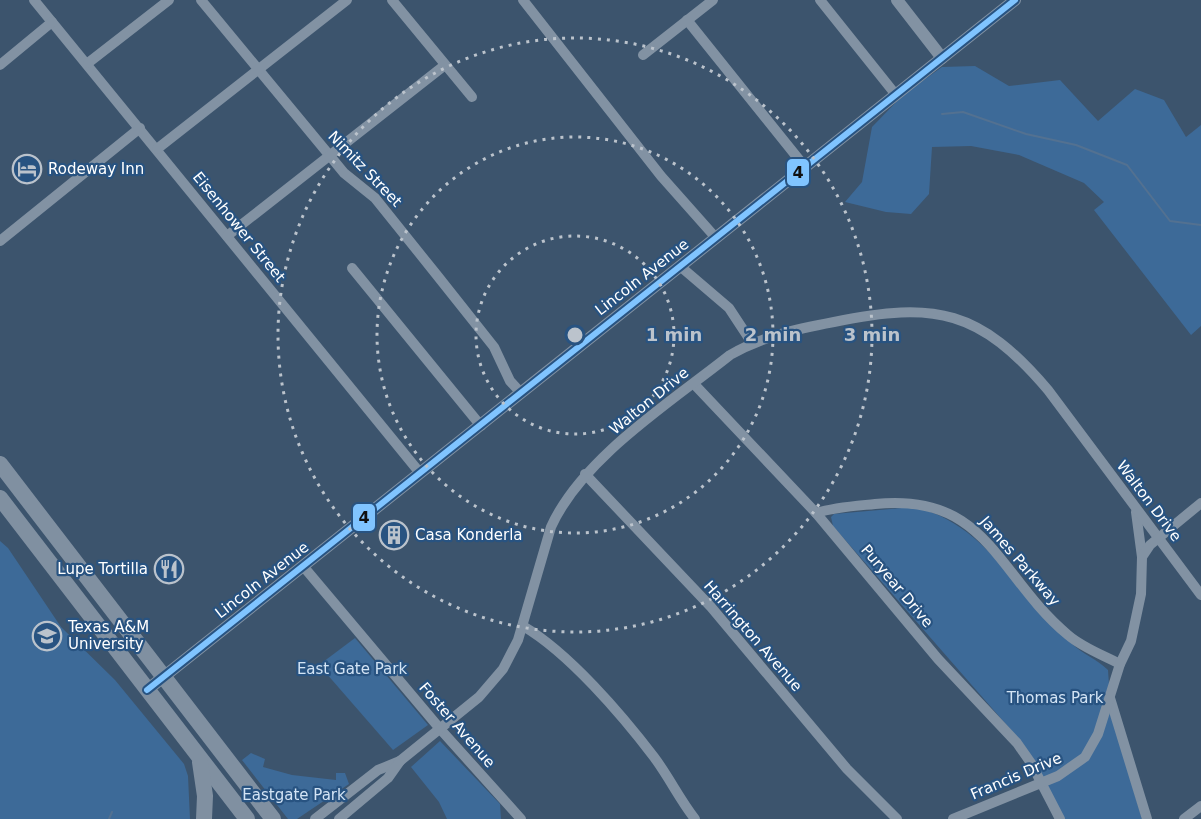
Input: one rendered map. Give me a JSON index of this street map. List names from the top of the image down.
{
  "streets": {
    "street": [
      "Nimitz Street",
      "Eisenhower Street",
      "Lincoln Avenue",
      "Walton Drive",
      "James Parkway",
      "Puryear Drive",
      "Harrington Avenue",
      "Foster Avenue",
      "Francis Drive"
    ]
  },
  "crossings": [
    ["Nimitz Street", "Lincoln Avenue"],
    ["Eisenhower Street", "Lincoln Avenue"],
    ["Lincoln Avenue", "Foster Avenue"],
    ["Walton Drive", "Puryear Drive"],
    ["Walton Drive", "Harrington Avenue"],
    ["Walton Drive", "Foster Avenue"],
    ["Walton Drive", "Francis Drive"],
    ["James Parkway", "Puryear Drive"],
    ["James Parkway", "Francis Drive"],
    ["Puryear Drive", "Francis Drive"]
  ],
  "parks": ["East Gate Park", "Thomas Park", "Eastgate Park"],
  "places": {
    "hotel": ["Rodeway Inn"],
    "building": ["Casa Konderla"],
    "restaurant": ["Lupe Tortilla"],
    "school or university": ["Texas A&M University"]
  },
  "lines": ["transit line 4"],
  "rings": ["1 min", "2 min", "3 min"]
}
